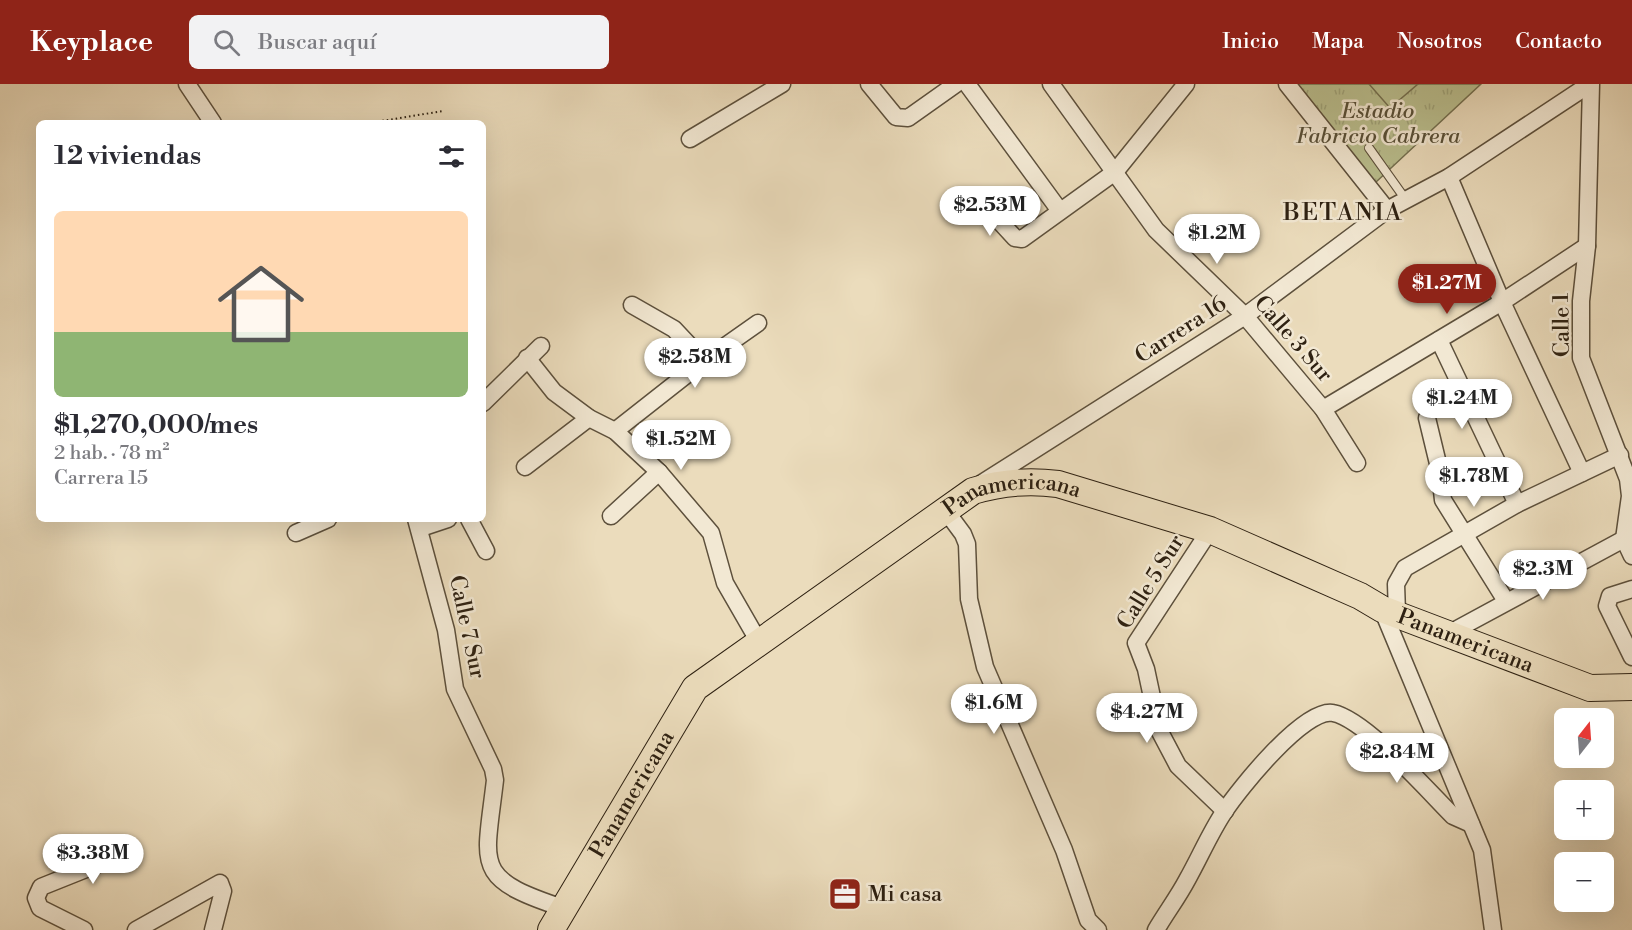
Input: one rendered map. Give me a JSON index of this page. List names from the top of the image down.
{
  "streets": {
    "main road": ["Panamericana"],
    "street": [
      "Calle 1",
      "Carrera 16",
      "Calle 3 Sur",
      "Calle 5 Sur",
      "Calle 7 Sur"
    ]
  },
  "crossings": [
    ["Calle 1", "Carrera 16"],
    ["Carrera 16", "Calle 3 Sur"],
    ["Carrera 16", "Panamericana"],
    ["Panamericana", "Calle 5 Sur"],
    ["Panamericana", "Calle 7 Sur"]
  ],
  "districts": ["BETANIA"],
  "parks": ["Estadio Fabricio Cabrera"],
  "places": {
    "office": ["Mi casa"]
  },
  "north": "top",
  "page": {
    "header": "Keyplace",
    "search": "Buscar aquí",
    "nav": [
      "Inicio",
      "Mapa",
      "Nosotros",
      "Contacto"
    ],
    "heading": "12 viviendas",
    "price": [
      "$2.53M",
      "$1.2M",
      "$1.27M",
      "$2.58M",
      "$1.24M",
      "$1.52M",
      "$1.78M",
      "$2.3M",
      "$1.6M",
      "$4.27M",
      "$2.84M",
      "$3.38M"
    ],
    "list": [
      {
        "name": "$1,270,000/mes",
        "note": "2 hab. · 78 m² · Carrera 15"
      }
    ],
    "map_buttons": ["+", "−"]
  }
}
